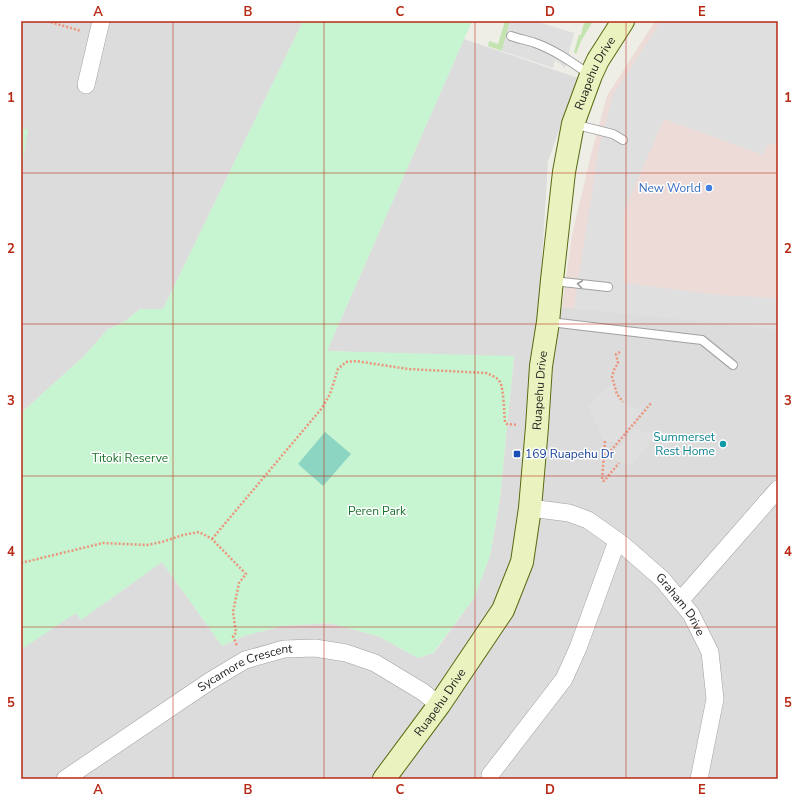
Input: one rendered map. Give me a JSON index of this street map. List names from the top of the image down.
{
  "streets": {
    "street": ["Ruapehu Drive", "Graham Drive", "Sycamore Crescent"]
  },
  "crossings": [
    ["Ruapehu Drive", "Graham Drive"],
    ["Ruapehu Drive", "Sycamore Crescent"]
  ],
  "parks": ["Titoki Reserve", "Peren Park"],
  "places": {
    "other": ["New World", "Summerset Rest Home"],
    "transit": ["169 Ruapehu Dr"]
  },
  "grid": {
    "columns": [
      "A",
      "B",
      "C",
      "D",
      "E"
    ],
    "rows": [
      "1",
      "2",
      "3",
      "4",
      "5"
    ]
  }
}
